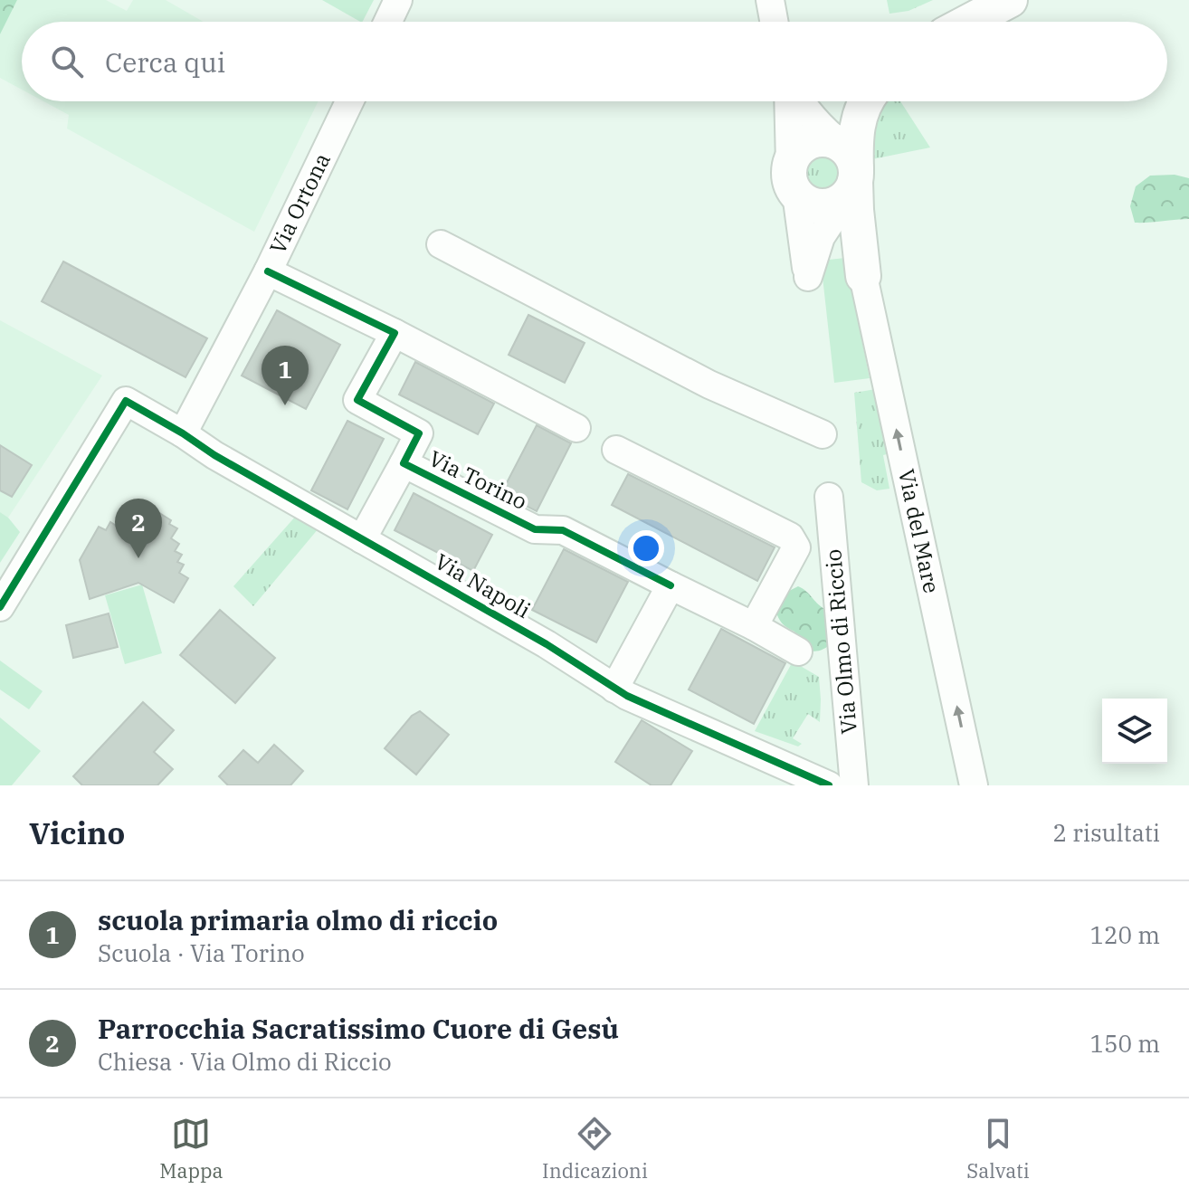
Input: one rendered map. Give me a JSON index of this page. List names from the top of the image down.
{
  "streets": {
    "street": [
      "Via Ortona",
      "Via Torino",
      "Via del Mare",
      "Via Napoli",
      "Via Olmo di Riccio"
    ]
  },
  "crossings": [
    ["Via Ortona", "Via Napoli"],
    ["Via Torino", "Via Napoli"]
  ],
  "one_way": ["Via del Mare"],
  "page": {
    "search": "Cerca qui",
    "pins": ["1", "2"],
    "heading": ["Vicino", "2 risultati"],
    "list": [
      {
        "mark": "1",
        "name": "scuola primaria olmo di riccio",
        "note": "Scuola · Via Torino",
        "value": "120 m"
      },
      {
        "mark": "2",
        "name": "Parrocchia Sacratissimo Cuore di Gesù",
        "note": "Chiesa · Via Olmo di Riccio",
        "value": "150 m"
      }
    ],
    "nav": ["Mappa", "Indicazioni", "Salvati"]
  }
}
